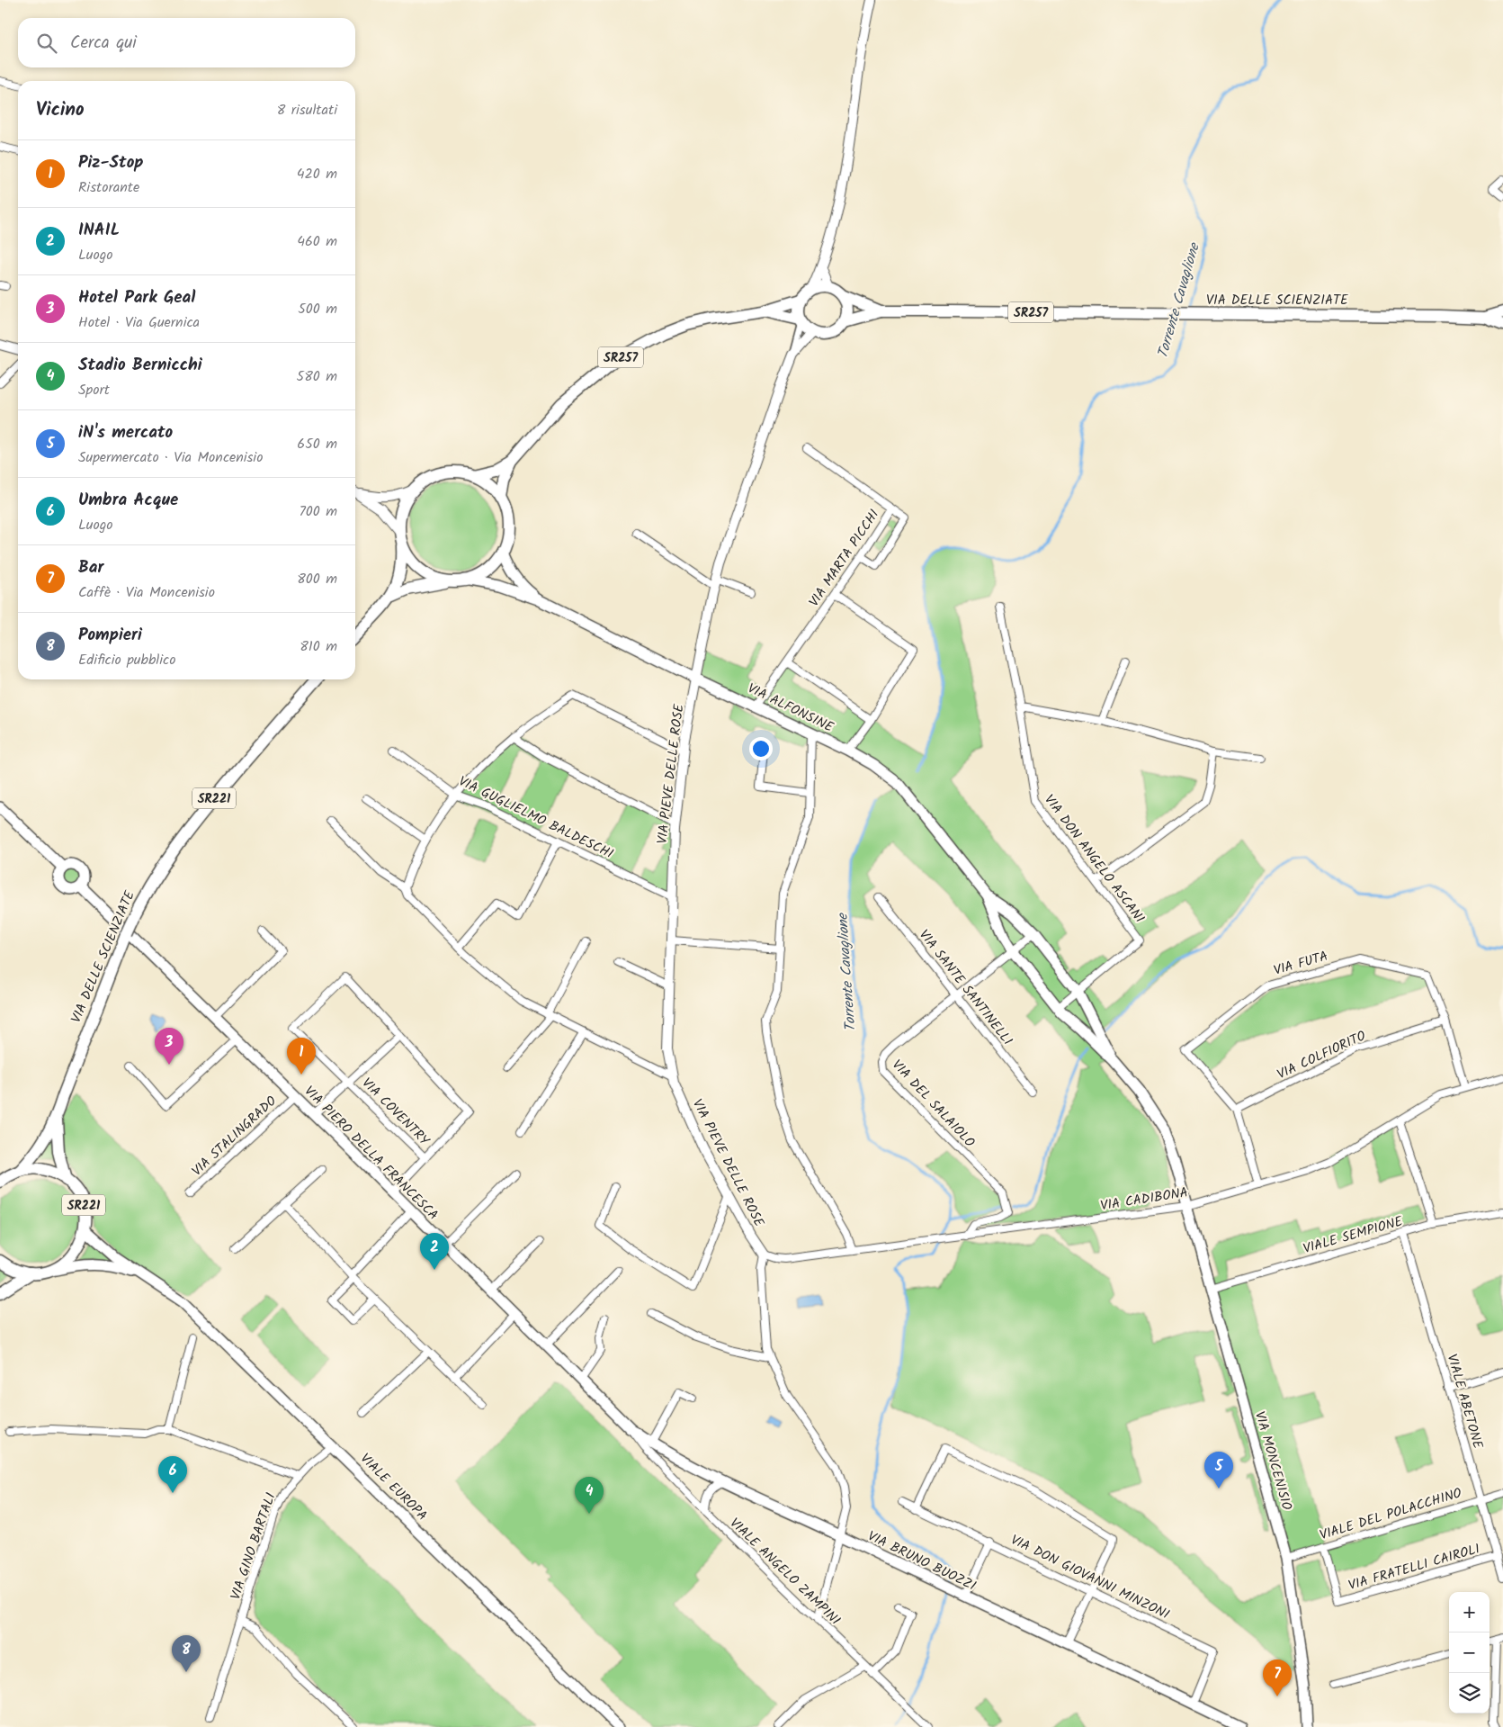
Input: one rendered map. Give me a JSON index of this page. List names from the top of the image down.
{
  "streets": {
    "main road": [
      "VIA DELLE SCIENZIATE",
      "SR257",
      "VIA ALFONSINE",
      "SR221",
      "VIA PIERO DELLA FRANCESCA",
      "VIA MONCENISIO",
      "VIALE EUROPA",
      "VIA BRUNO BUOZZI"
    ],
    "street": [
      "VIA MARTA PICCHI",
      "VIA PIEVE DELLE ROSE",
      "VIA GUGLIELMO BALDESCHI",
      "VIA DON ANGELO ASCANI",
      "VIA FUTA",
      "VIA SANTE SANTINELLI",
      "VIA COLFIORITO",
      "VIA DEL SALAIOLO",
      "VIA COVENTRY",
      "VIA STALINGRADO",
      "VIA CADIBONA",
      "VIALE SEMPIONE",
      "VIALE ABETONE",
      "VIALE DEL POLACCHINO",
      "VIA GINO BARTALI",
      "VIA FRATELLI CAIROLI",
      "VIALE ANGELO ZAMPINI",
      "VIA DON GIOVANNI MINZONI"
    ]
  },
  "crossings": [
    ["VIA DELLE SCIENZIATE", "SR257"],
    ["VIA DELLE SCIENZIATE", "VIA PIEVE DELLE ROSE"],
    ["VIA DELLE SCIENZIATE", "SR221"],
    ["SR257", "VIA ALFONSINE"],
    ["SR257", "VIA PIEVE DELLE ROSE"],
    ["VIA MARTA PICCHI", "VIA ALFONSINE"],
    ["VIA ALFONSINE", "VIA PIEVE DELLE ROSE"],
    ["VIA ALFONSINE", "VIA DON ANGELO ASCANI"],
    ["VIA ALFONSINE", "VIA DEL SALAIOLO"],
    ["VIA ALFONSINE", "VIA CADIBONA"],
    ["VIA ALFONSINE", "VIA MONCENISIO"],
    ["VIA PIEVE DELLE ROSE", "VIA GUGLIELMO BALDESCHI"],
    ["VIA PIEVE DELLE ROSE", "VIA CADIBONA"],
    ["SR221", "VIALE EUROPA"],
    ["VIA FUTA", "VIA COLFIORITO"],
    ["VIA FUTA", "VIA CADIBONA"],
    ["VIA SANTE SANTINELLI", "VIA DEL SALAIOLO"],
    ["VIA DEL SALAIOLO", "VIA CADIBONA"],
    ["VIA COVENTRY", "VIA PIERO DELLA FRANCESCA"],
    ["VIA STALINGRADO", "VIA PIERO DELLA FRANCESCA"],
    ["VIA PIERO DELLA FRANCESCA", "VIA BRUNO BUOZZI"],
    ["VIA CADIBONA", "VIA MONCENISIO"],
    ["VIALE SEMPIONE", "VIALE ABETONE"],
    ["VIALE SEMPIONE", "VIA MONCENISIO"],
    ["VIALE ABETONE", "VIALE DEL POLACCHINO"],
    ["VIALE ABETONE", "VIA FRATELLI CAIROLI"],
    ["VIA MONCENISIO", "VIALE DEL POLACCHINO"],
    ["VIALE EUROPA", "VIA GINO BARTALI"],
    ["VIALE DEL POLACCHINO", "VIA FRATELLI CAIROLI"],
    ["VIA BRUNO BUOZZI", "VIALE ANGELO ZAMPINI"],
    ["VIA BRUNO BUOZZI", "VIA DON GIOVANNI MINZONI"]
  ],
  "water": ["Torrente Cavaglione"],
  "page": {
    "search": "Cerca qui",
    "heading": ["Vicino", "8 risultati"],
    "list": [
      {
        "mark": "1",
        "name": "Piz-Stop",
        "note": "Ristorante",
        "value": "420 m"
      },
      {
        "mark": "2",
        "name": "INAIL",
        "note": "Luogo",
        "value": "460 m"
      },
      {
        "mark": "3",
        "name": "Hotel Park Geal",
        "note": "Hotel · Via Guernica",
        "value": "500 m"
      },
      {
        "mark": "4",
        "name": "Stadio Bernicchi",
        "note": "Sport",
        "value": "580 m"
      },
      {
        "mark": "5",
        "name": "iN's mercato",
        "note": "Supermercato · Via Moncenisio",
        "value": "650 m"
      },
      {
        "mark": "6",
        "name": "Umbra Acque",
        "note": "Luogo",
        "value": "700 m"
      },
      {
        "mark": "7",
        "name": "Bar",
        "note": "Caffè · Via Moncenisio",
        "value": "800 m"
      },
      {
        "mark": "8",
        "name": "Pompieri",
        "note": "Edificio pubblico",
        "value": "810 m"
      }
    ],
    "pins": [
      "3",
      "1",
      "2",
      "5",
      "6",
      "4",
      "8",
      "7"
    ],
    "map_buttons": ["+", "−"]
  }
}
